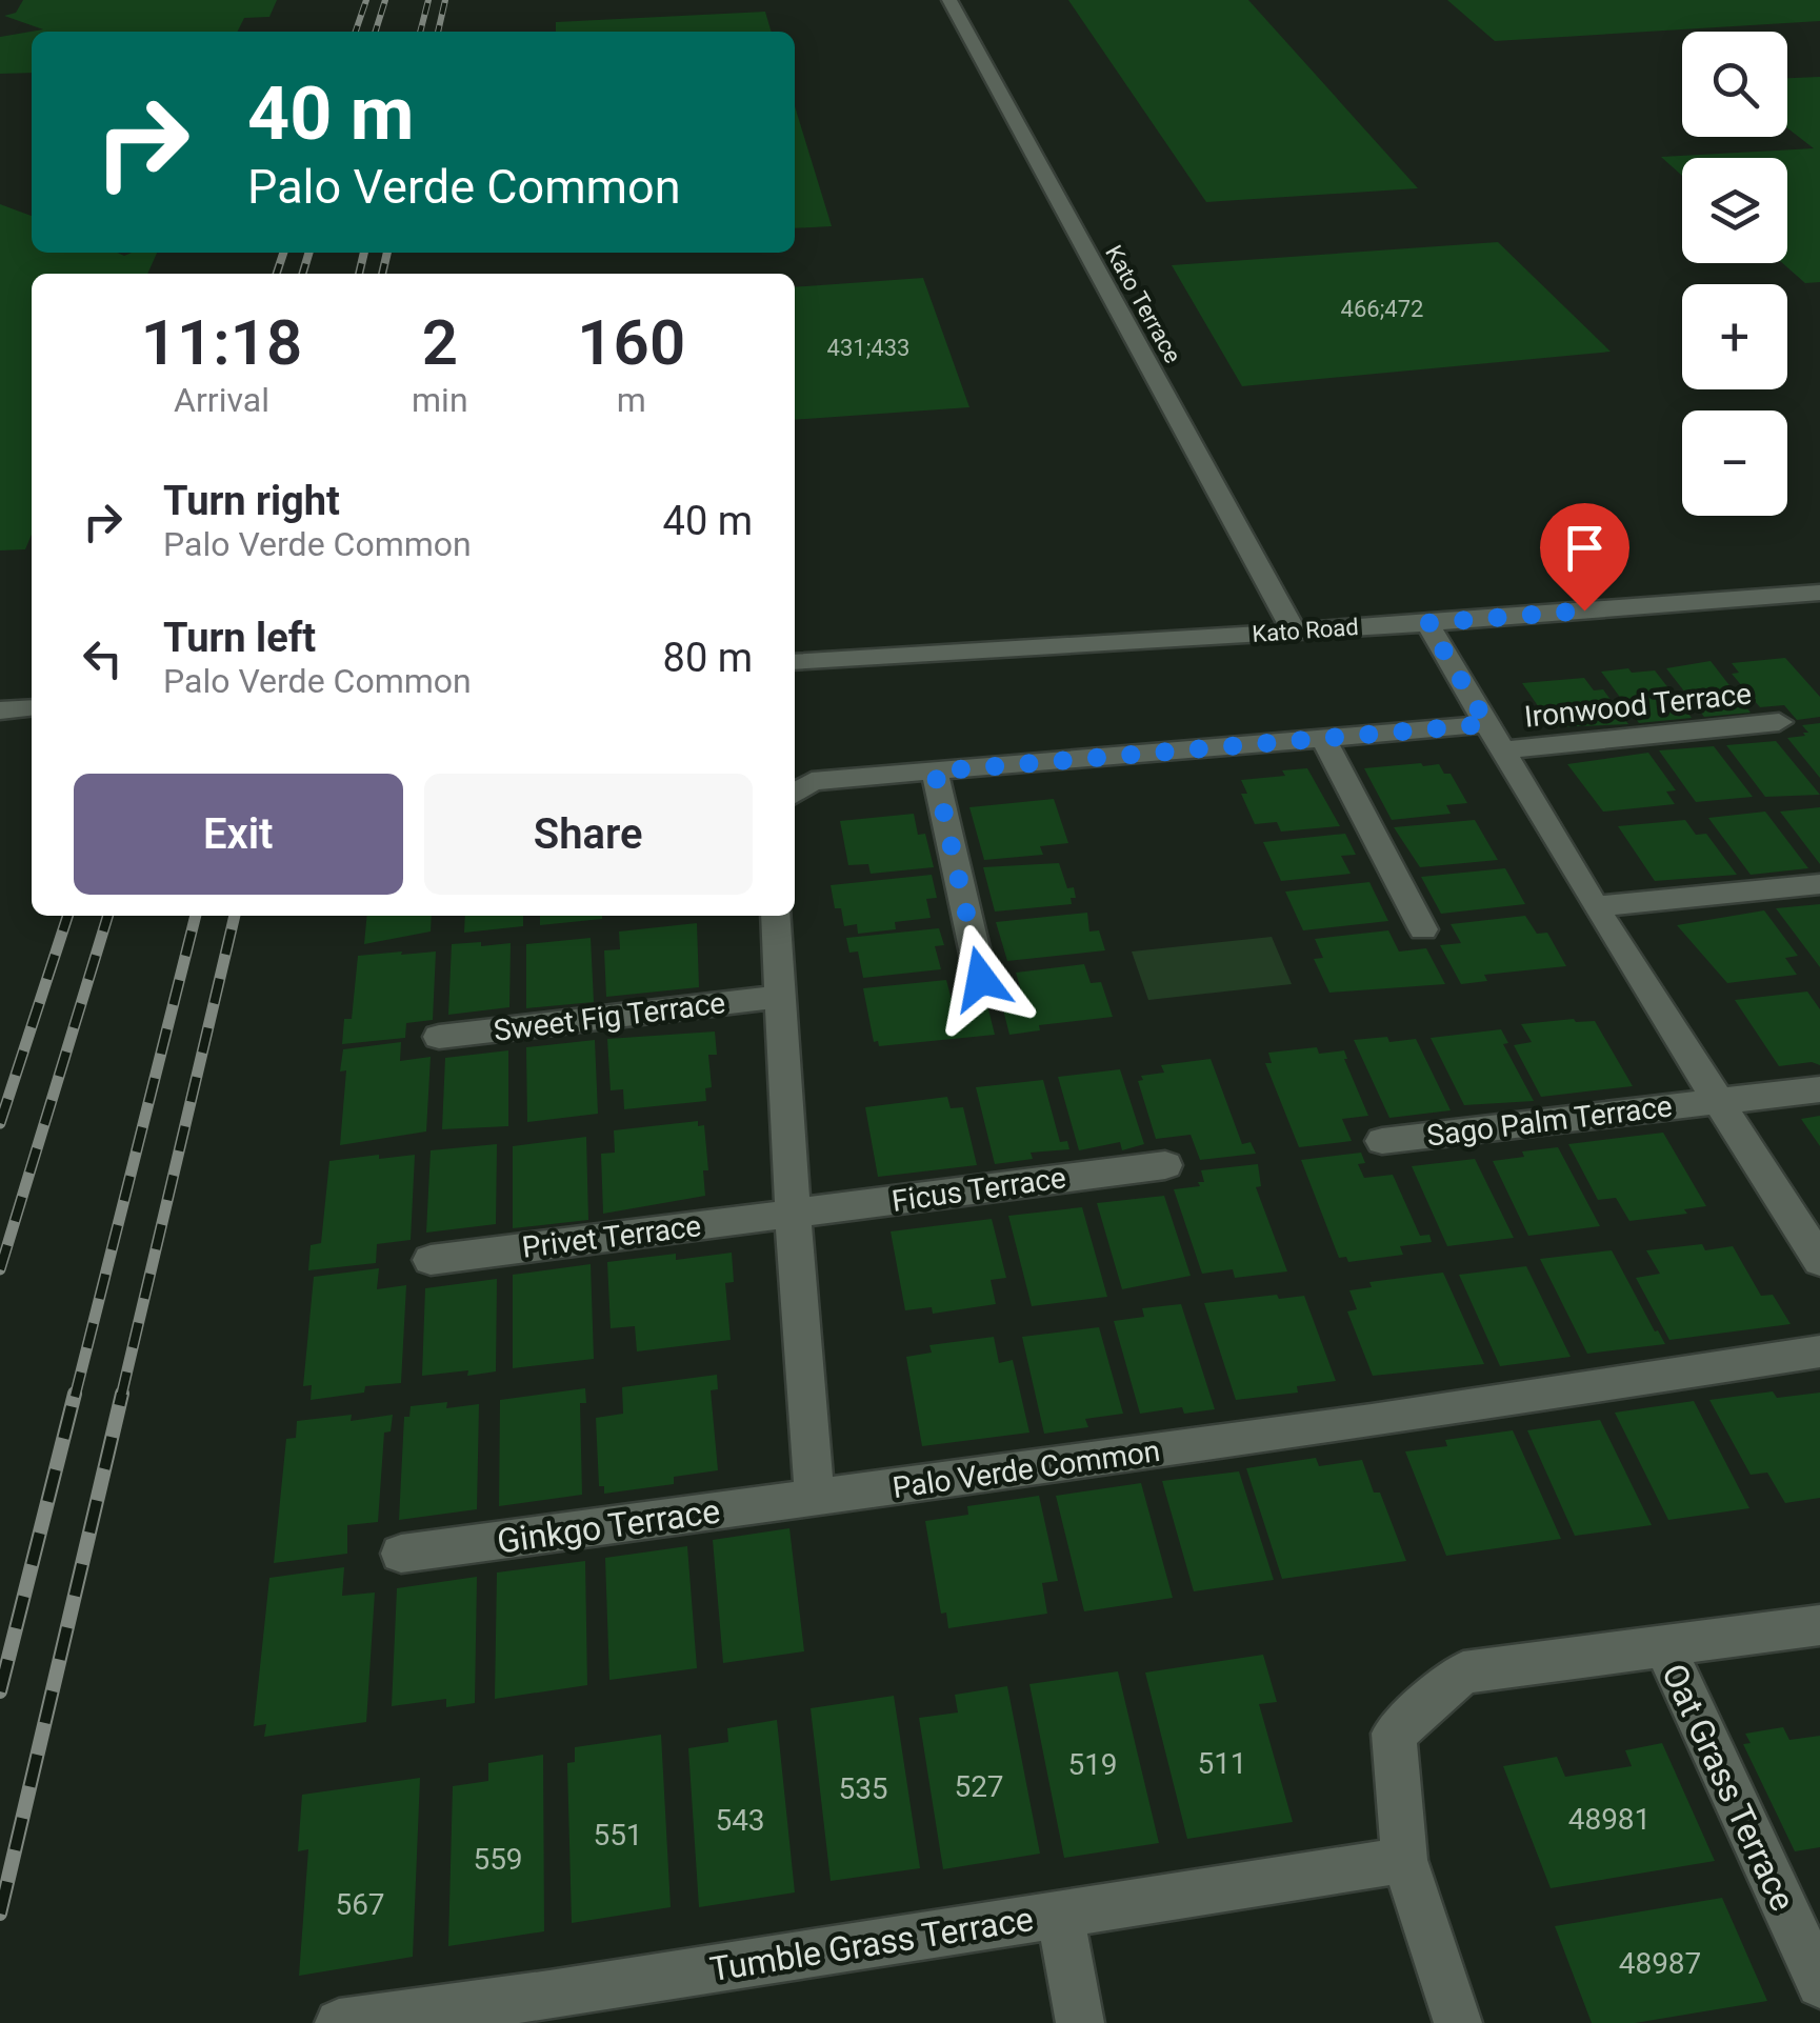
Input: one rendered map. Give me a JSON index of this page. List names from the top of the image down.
{
  "streets": {
    "street": [
      "Kato Terrace",
      "Kato Road",
      "Ironwood Terrace",
      "Sweet Fig Terrace",
      "Sago Palm Terrace",
      "Ficus Terrace",
      "Privet Terrace",
      "Palo Verde Common",
      "Ginkgo Terrace",
      "Oat Grass Terrace",
      "Tumble Grass Terrace"
    ]
  },
  "crossings": [
    ["Kato Terrace", "Kato Road"],
    ["Ficus Terrace", "Privet Terrace"],
    ["Palo Verde Common", "Ginkgo Terrace"]
  ],
  "house_numbers": [
    "466;472",
    "431;433",
    "511",
    "519",
    "527",
    "535",
    "48981",
    "543",
    "551",
    "559",
    "567",
    "48987"
  ],
  "page": {
    "map_buttons": ["+", "−"],
    "turn": ["40 m", "Palo Verde Common"],
    "eta": [
      "11:18",
      "Arrival",
      "2",
      "min",
      "160",
      "m"
    ],
    "list": [
      {
        "name": "Turn right",
        "note": "Palo Verde Common",
        "value": "40 m"
      },
      {
        "name": "Turn left",
        "note": "Palo Verde Common",
        "value": "80 m"
      }
    ],
    "buttons": ["Exit", "Share"]
  }
}
